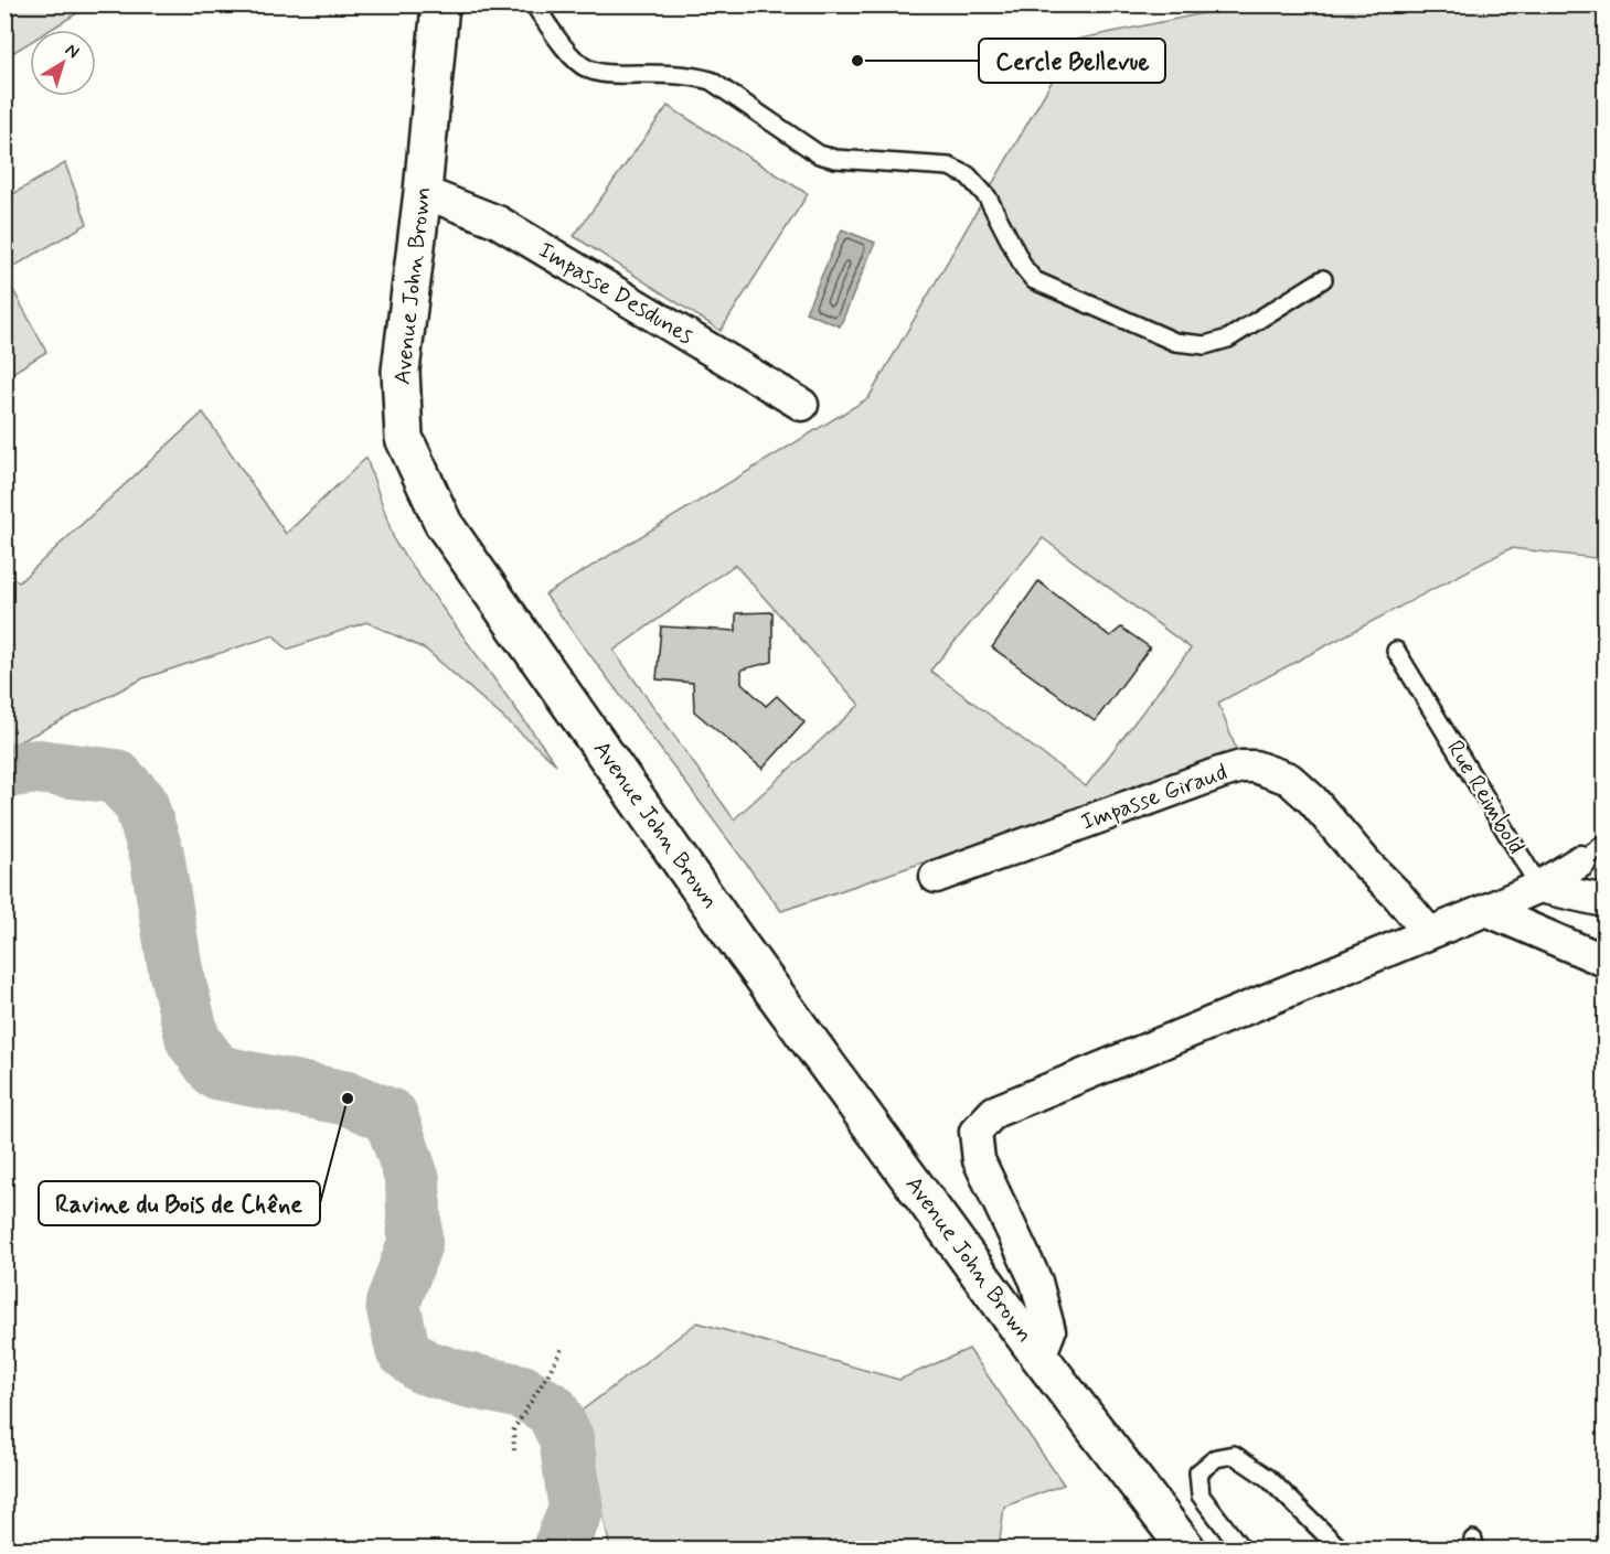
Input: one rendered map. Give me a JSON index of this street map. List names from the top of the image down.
{
  "streets": {
    "main road": ["Avenue John Brown"],
    "street": ["Impasse Desdunes", "Impasse Giraud"],
    "lane": ["Rue Reimbold"]
  },
  "crossings": [
    ["Avenue John Brown", "Impasse Desdunes"]
  ],
  "places": ["Cercle Bellevue", "Ravine du Bois de Chêne"],
  "north": "top right"
}
